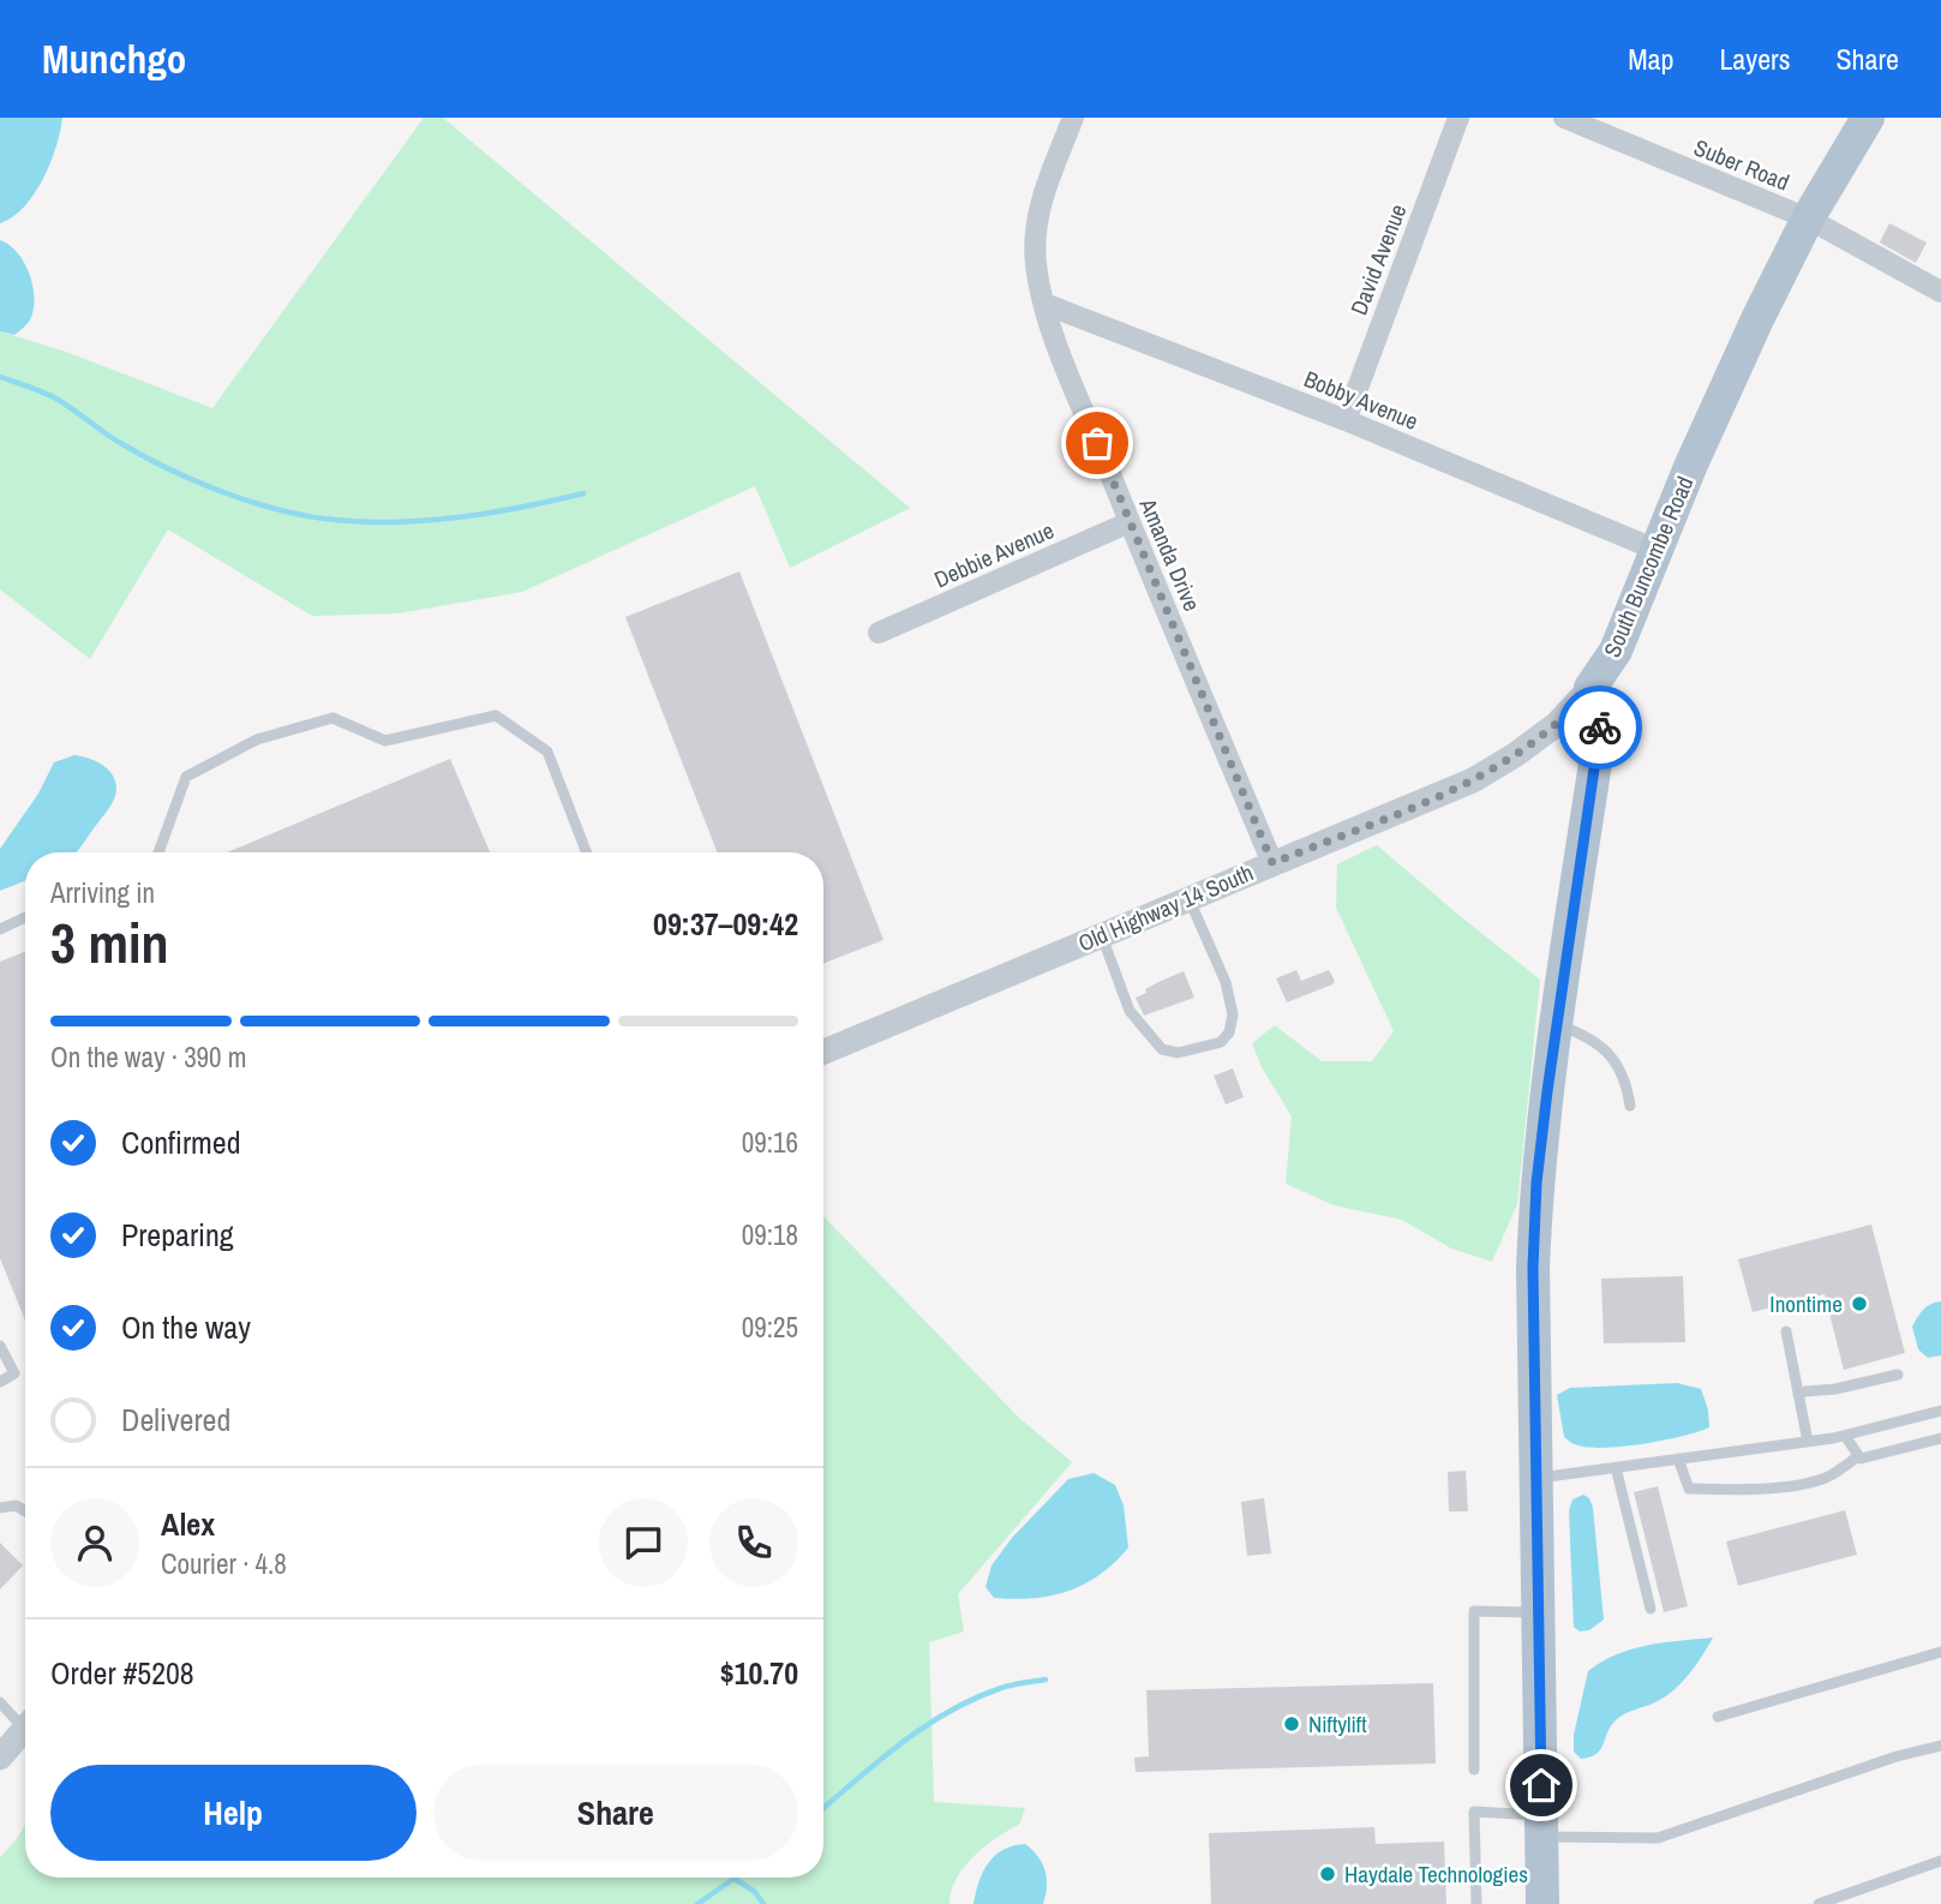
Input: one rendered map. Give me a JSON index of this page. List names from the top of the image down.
{
  "streets": {
    "main road": ["South Buncombe Road"],
    "street": [
      "Suber Road",
      "David Avenue",
      "Bobby Avenue",
      "Debbie Avenue",
      "Amanda Drive",
      "Old Highway 14 South"
    ]
  },
  "crossings": [
    ["Suber Road", "South Buncombe Road"],
    ["David Avenue", "Bobby Avenue"],
    ["Bobby Avenue", "Amanda Drive"],
    ["Bobby Avenue", "South Buncombe Road"],
    ["Debbie Avenue", "Amanda Drive"],
    ["Amanda Drive", "Old Highway 14 South"],
    ["South Buncombe Road", "Old Highway 14 South"]
  ],
  "places": ["Inontime", "Niftylift", "Haydale Technologies"],
  "page": {
    "header": "Munchgo",
    "nav": ["Map", "Layers", "Share"],
    "heading": ["3 min", "Arriving in", "09:37–09:42"],
    "panel": [
      "Alex",
      "Courier · 4.8",
      "Order #5208",
      "$10.70"
    ],
    "bar": "On the way · 390 m",
    "list": [
      ["Confirmed", "09:16"],
      ["Preparing", "09:18"],
      ["On the way", "09:25"],
      "Delivered"
    ],
    "buttons": ["Help", "Share"]
  }
}
